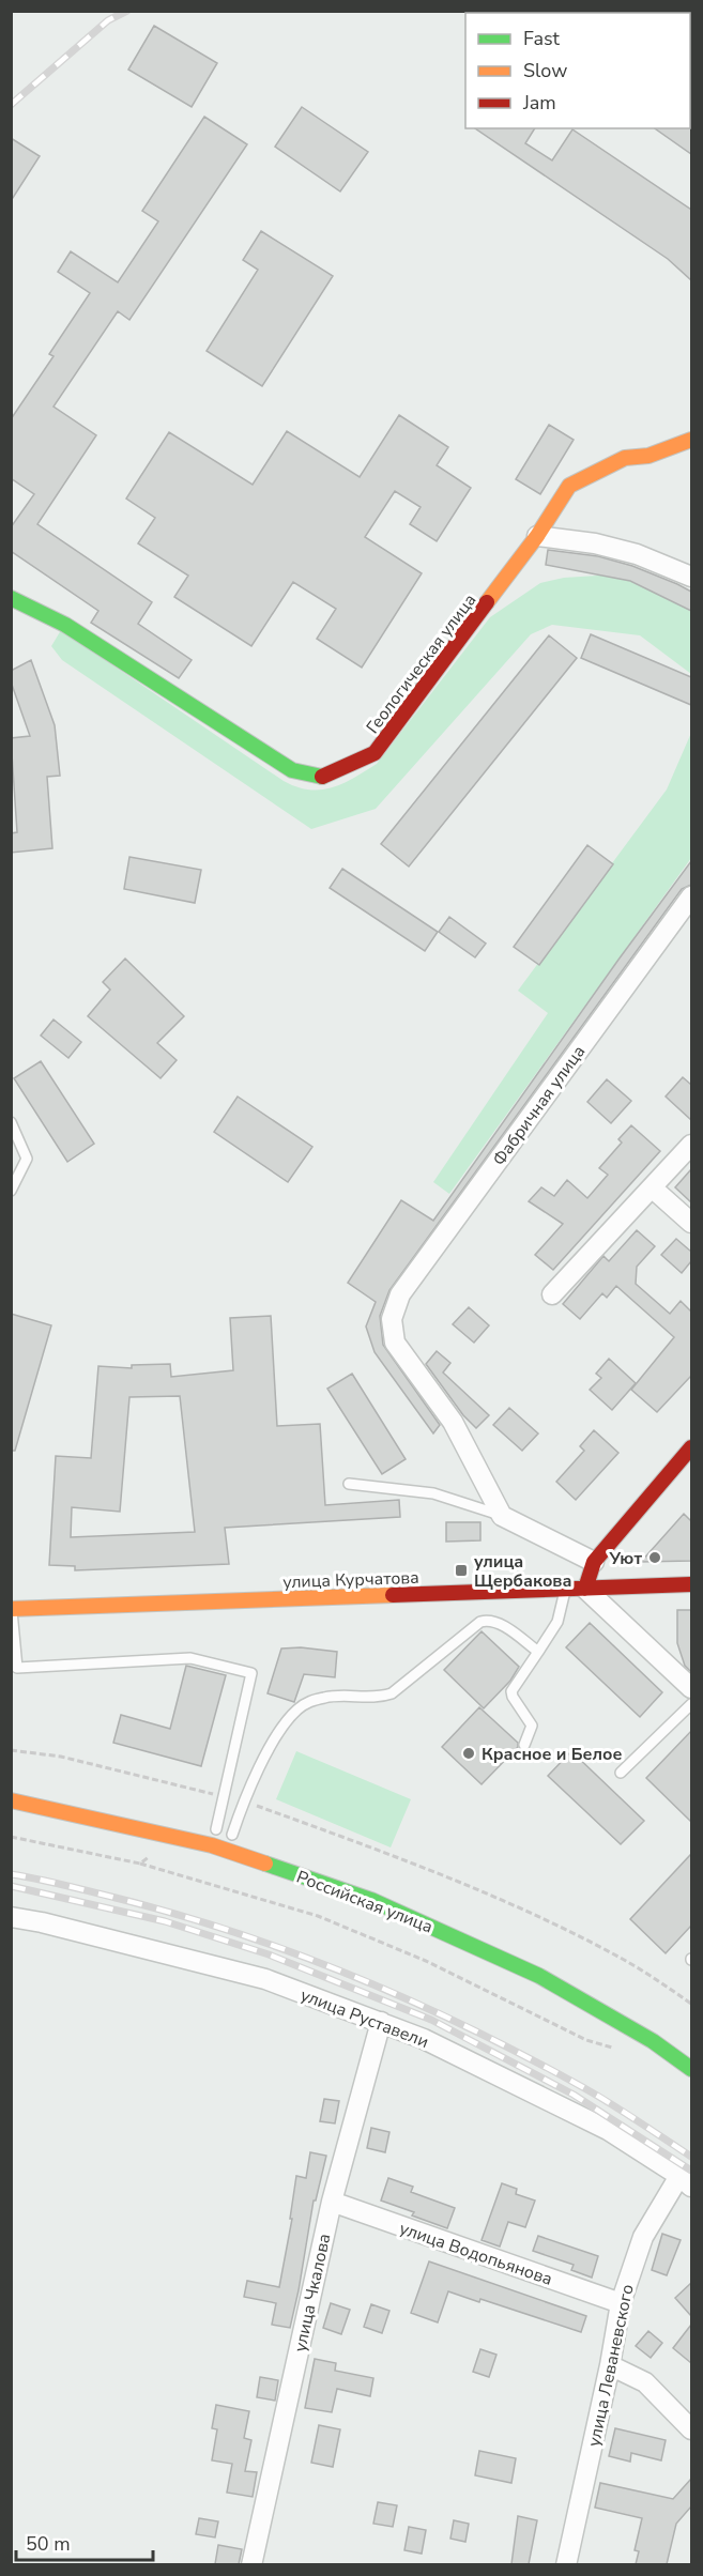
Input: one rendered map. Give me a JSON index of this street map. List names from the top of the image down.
{
  "streets": {
    "street": [
      "Геологическая улица",
      "Фабричная улица",
      "улица Курчатова",
      "Российская улица",
      "улица Руставели",
      "улица Водопьянова",
      "улица Чкалова",
      "улица Леваневского"
    ]
  },
  "crossings": [
    ["улица Руставели", "улица Чкалова"],
    ["улица Руставели", "улица Леваневского"],
    ["улица Водопьянова", "улица Чкалова"],
    ["улица Водопьянова", "улица Леваневского"]
  ],
  "places": {
    "other": ["Уют", "Красное и Белое"],
    "transit": ["улица Щербакова"]
  },
  "legend": ["Fast", "Slow", "Jam"],
  "scale_bar": "50 m"
}
